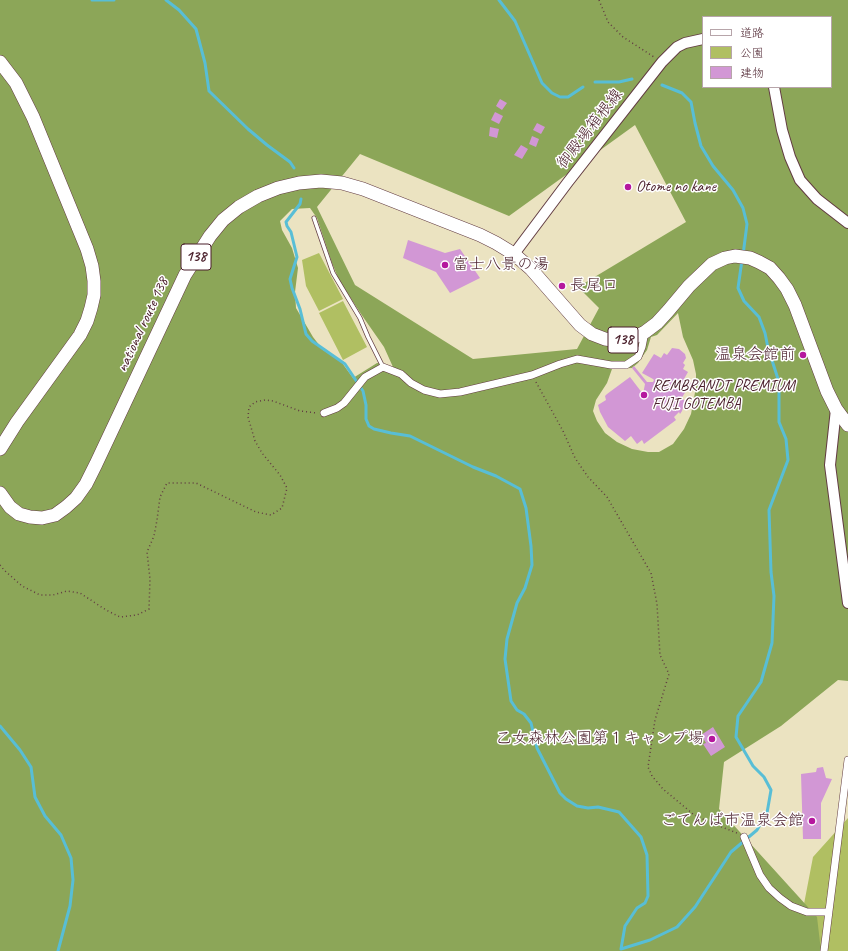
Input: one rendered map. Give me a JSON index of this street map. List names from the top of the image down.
{
  "streets": {
    "highway": ["138", "national route 138"],
    "main road": ["御殿場箱根線"]
  },
  "crossings": [
    ["御殿場箱根線", "138"],
    ["御殿場箱根線", "national route 138"],
    ["138", "national route 138"]
  ],
  "places": [
    "Otome no kane",
    "富士八景の湯",
    "長尾口",
    "温泉会館前",
    "REMBRANDT PREMIUM FUJI GOTEMBA",
    "乙女森林公園第１キャンプ場",
    "ごてんば市温泉会館"
  ],
  "legend": ["道路", "公園", "建物"]
}
